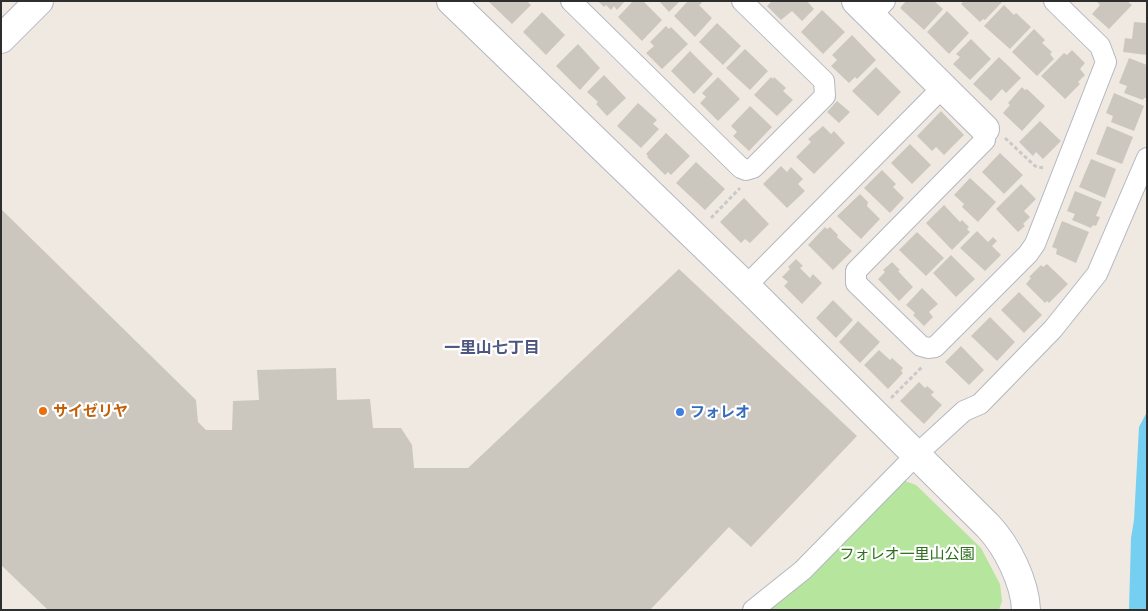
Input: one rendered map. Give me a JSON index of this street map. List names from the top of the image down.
{
  "districts": ["一里山七丁目"],
  "parks": ["フォレオ一里山公園"],
  "places": ["サイゼリヤ", "フォレオ"]
}
